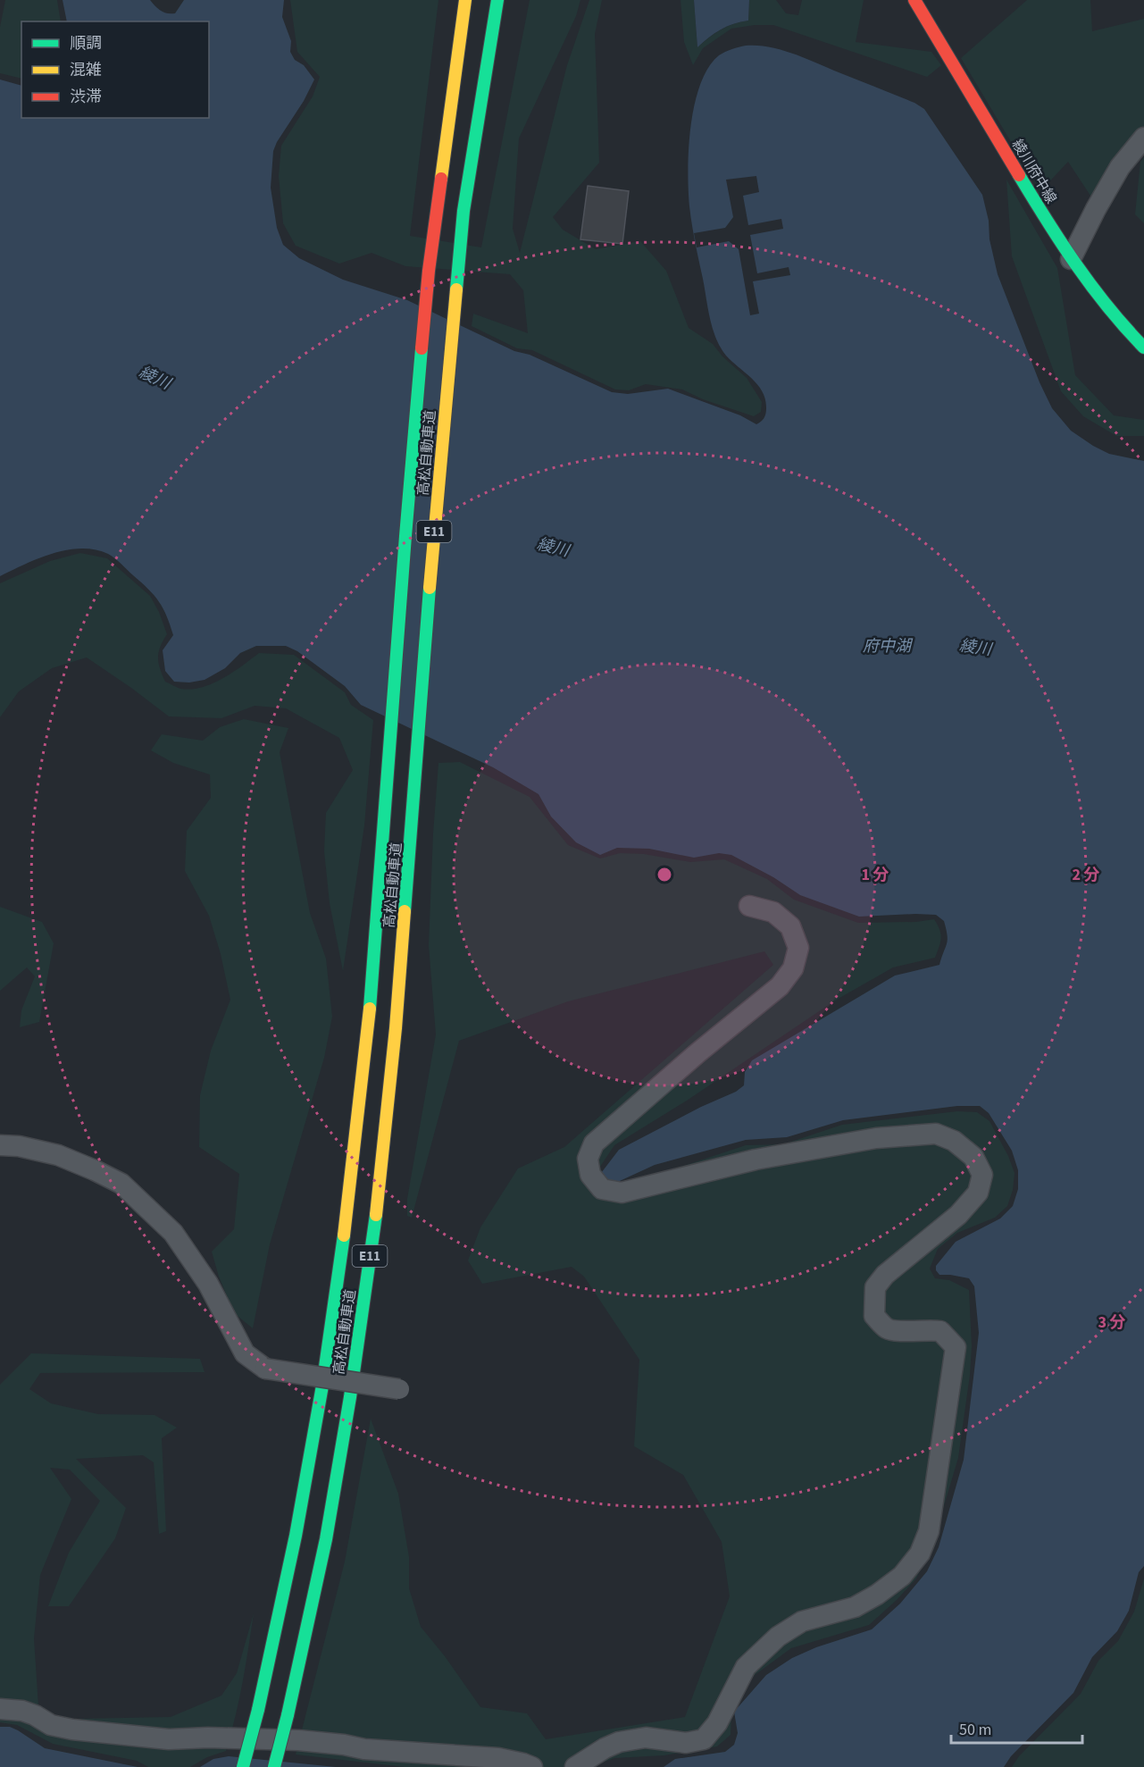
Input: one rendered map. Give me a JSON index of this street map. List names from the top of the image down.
{
  "streets": {
    "main road": ["綾川府中線", "高松自動車道", "E11"]
  },
  "water": ["綾川", "府中湖"],
  "legend": ["順調", "混雑", "渋滞"],
  "scale_bar": "50 m",
  "rings": ["1 分", "2 分", "3 分"]
}
